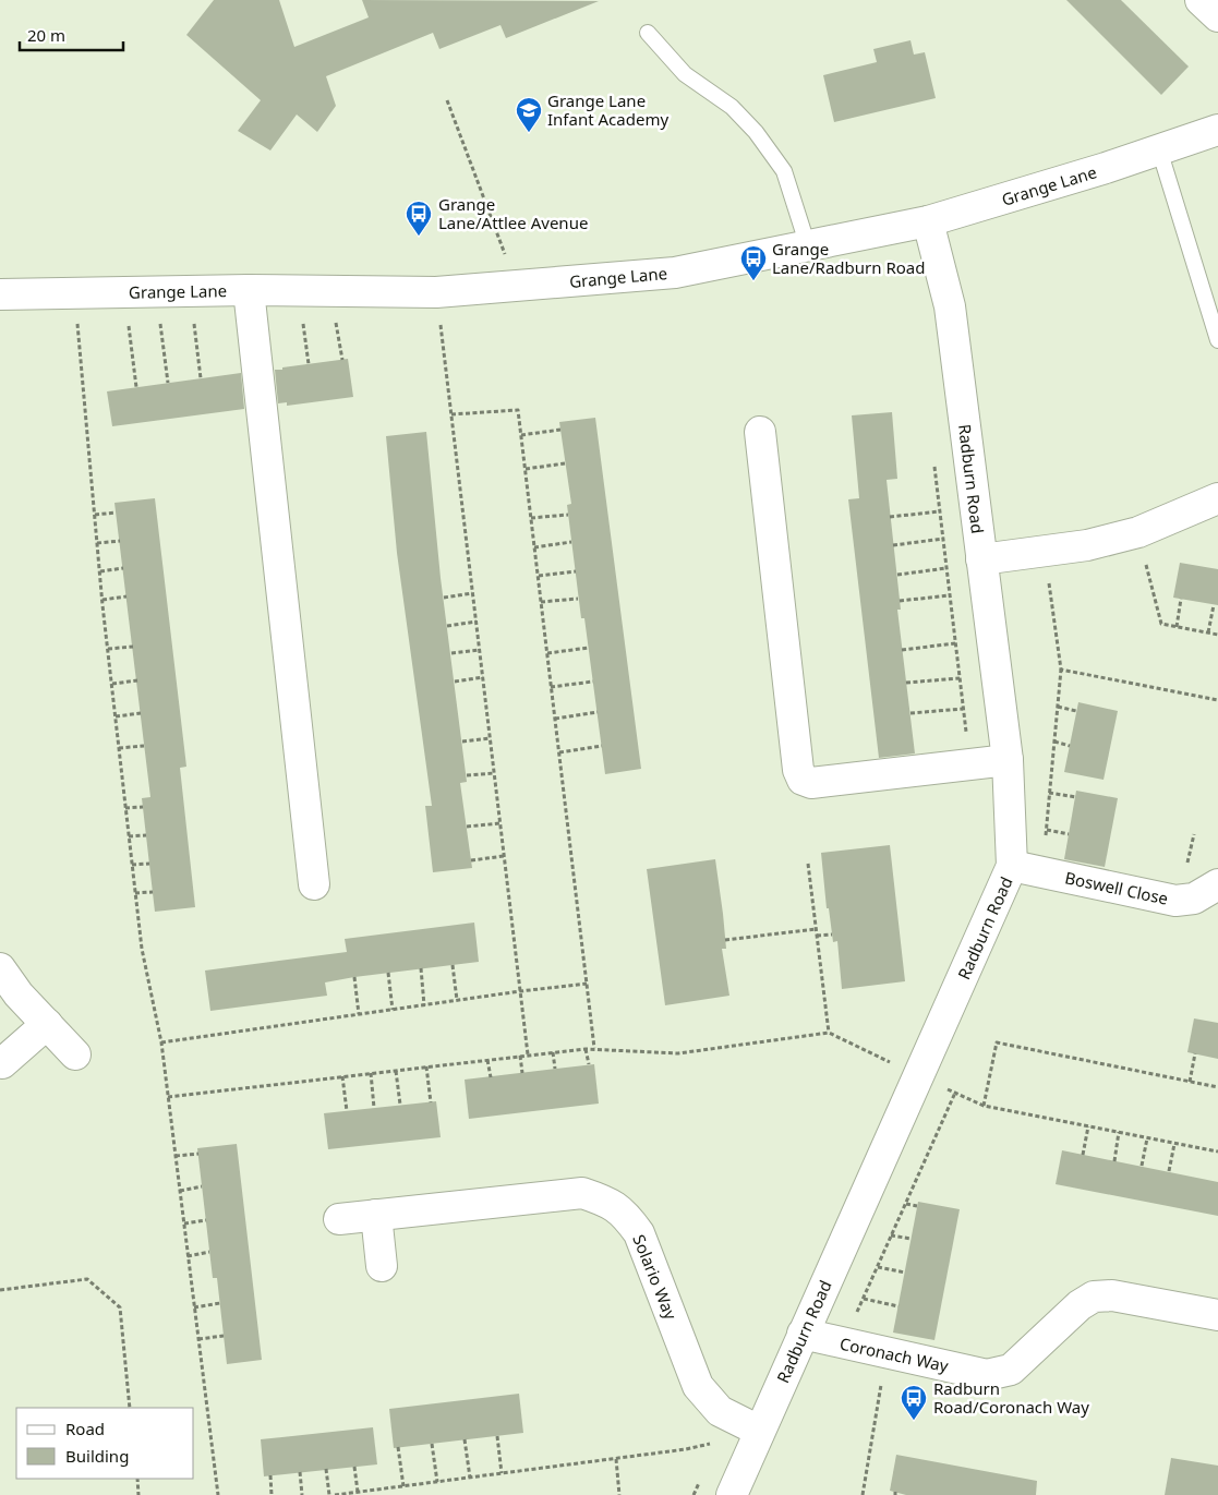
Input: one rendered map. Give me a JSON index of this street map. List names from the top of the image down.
{
  "streets": {
    "street": [
      "Grange Lane",
      "Radburn Road",
      "Boswell Close",
      "Solario Way",
      "Coronach Way"
    ]
  },
  "crossings": [
    ["Grange Lane", "Radburn Road"],
    ["Radburn Road", "Boswell Close"],
    ["Radburn Road", "Solario Way"],
    ["Radburn Road", "Coronach Way"]
  ],
  "places": {
    "school or university": ["Grange Lane Infant Academy"],
    "bus stop": ["Grange Lane/Attlee Avenue", "Grange Lane/Radburn Road", "Radburn Road/Coronach Way"]
  },
  "legend": ["Road", "Building"],
  "scale_bar": "20 m"
}
